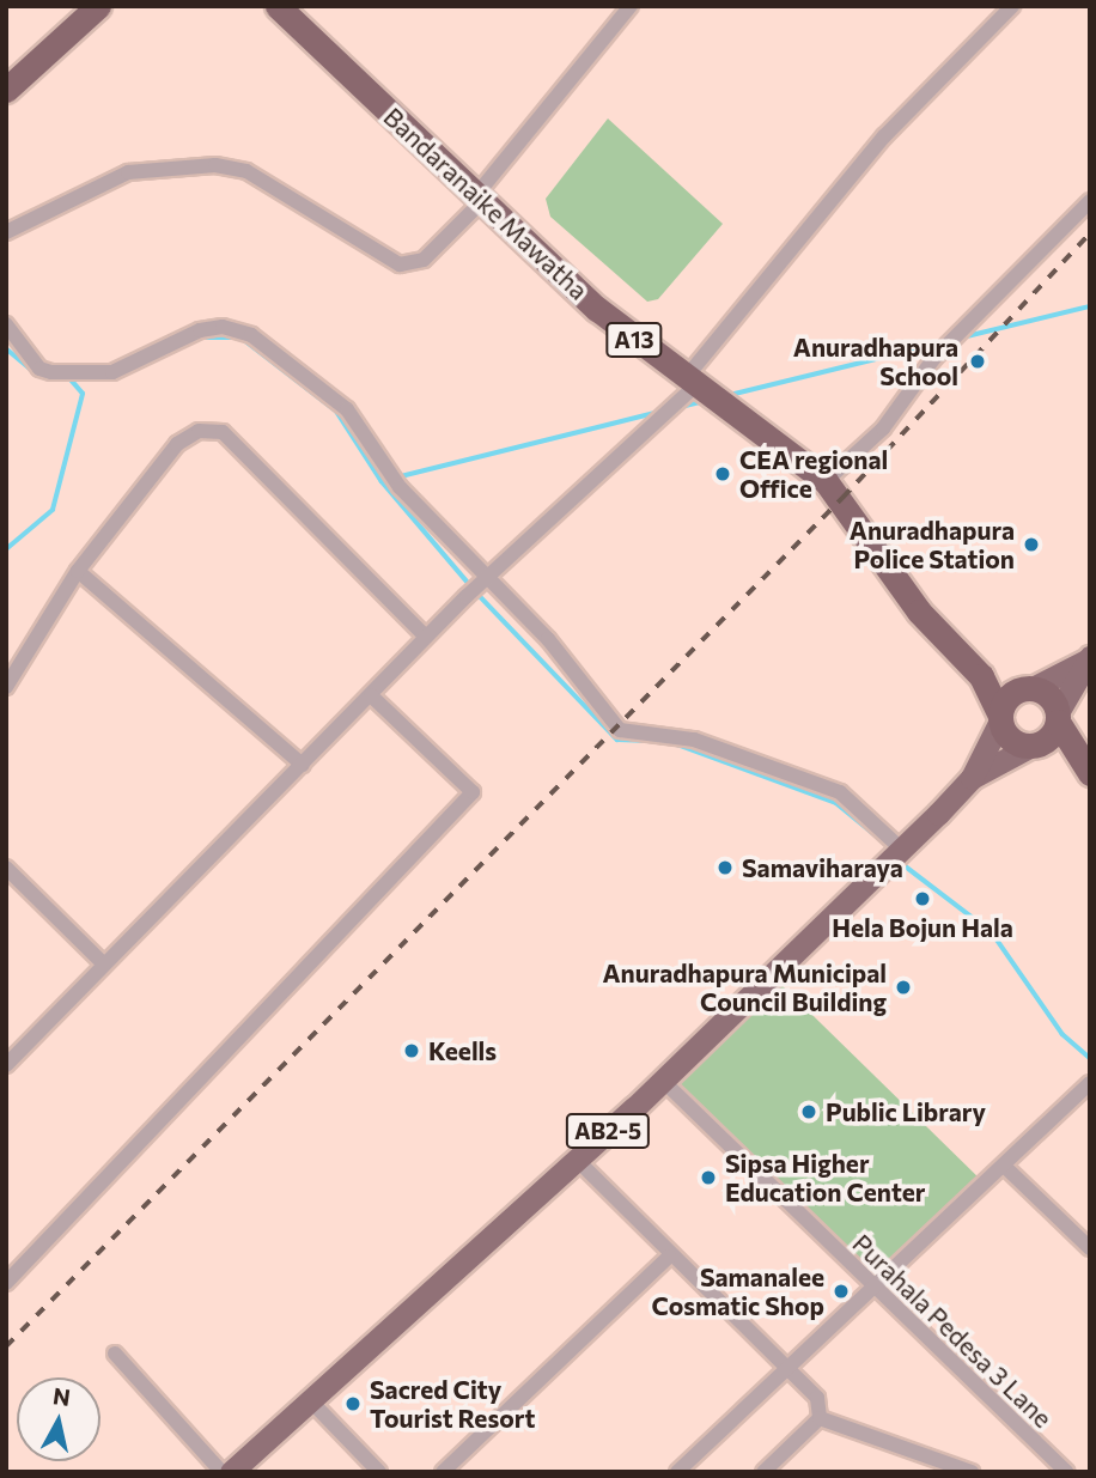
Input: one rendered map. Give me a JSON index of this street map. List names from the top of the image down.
{
  "streets": {
    "highway": ["Bandaranaike Mawatha", "A13"],
    "main road": ["AB2-5"],
    "street": ["Purahala Pedesa 3 Lane"]
  },
  "crossings": [
    ["Bandaranaike Mawatha", "AB2-5"],
    ["AB2-5", "Purahala Pedesa 3 Lane"]
  ],
  "places": [
    "Anuradhapura School",
    "CEA regional Office",
    "Anuradhapura Police Station",
    "Samaviharaya",
    "Hela Bojun Hala",
    "Anuradhapura Municipal Council Building",
    "Keells",
    "Public Library",
    "Sipsa Higher Education Center",
    "Samanalee Cosmatic Shop",
    "Sacred City Tourist Resort"
  ],
  "north": "top"
}
